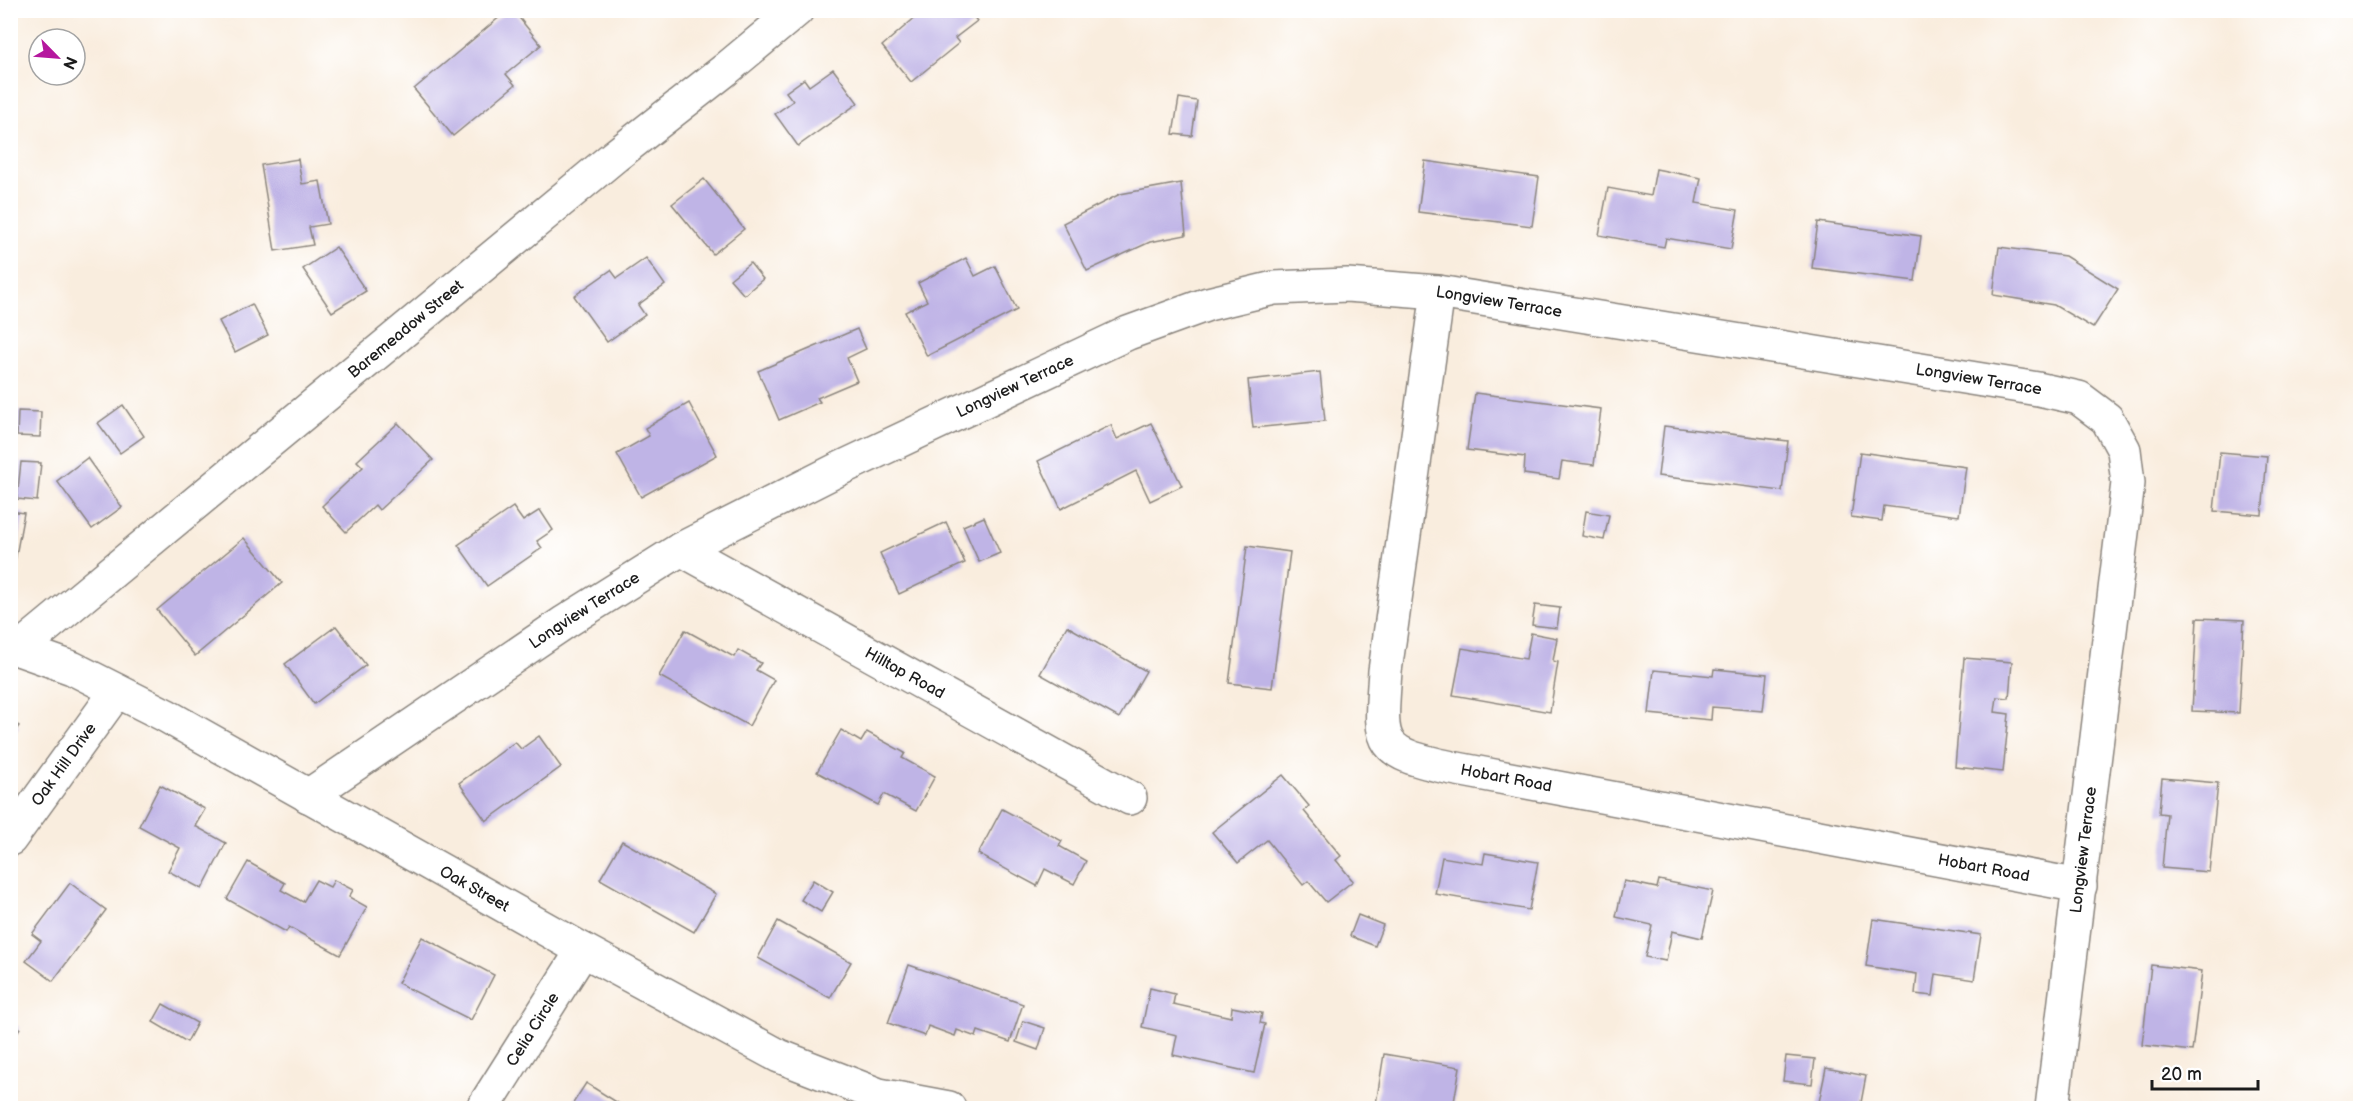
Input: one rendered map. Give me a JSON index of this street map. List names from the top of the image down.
{
  "streets": {
    "street": [
      "Longview Terrace",
      "Baremeadow Street",
      "Hilltop Road",
      "Oak Hill Drive",
      "Hobart Road",
      "Oak Street",
      "Celia Circle"
    ]
  },
  "crossings": [
    ["Longview Terrace", "Hilltop Road"],
    ["Longview Terrace", "Hobart Road"],
    ["Longview Terrace", "Oak Street"],
    ["Baremeadow Street", "Oak Street"],
    ["Oak Hill Drive", "Oak Street"],
    ["Oak Street", "Celia Circle"]
  ],
  "scale_bar": "20 m",
  "north": "bottom right"
}
